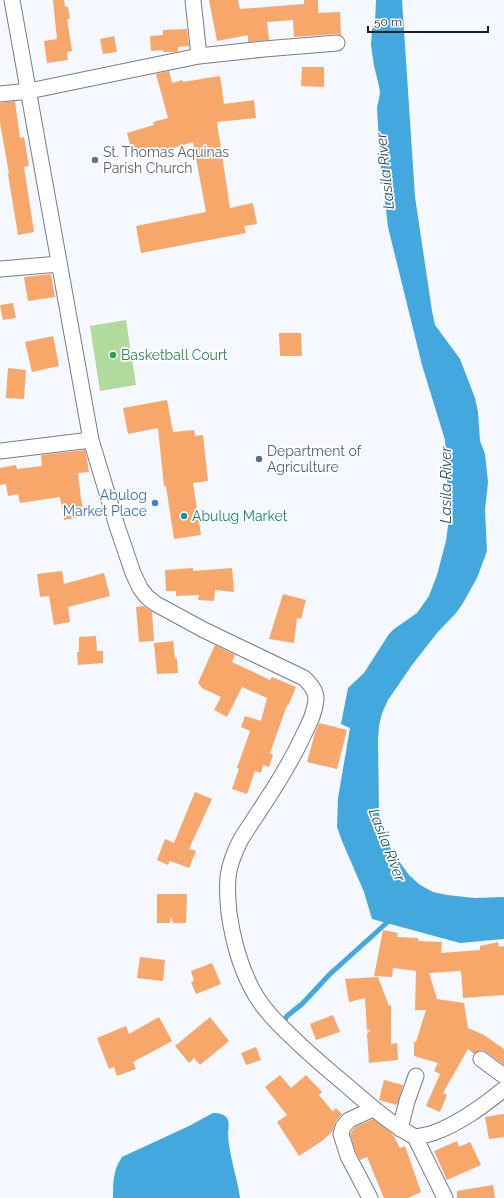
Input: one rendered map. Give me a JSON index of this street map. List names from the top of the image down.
{
  "water": ["Lasila River"],
  "places": [
    "St. Thomas Aquinas Parish Church",
    "Basketball Court",
    "Department of Agriculture",
    "Abulog Market Place",
    "Abulug Market"
  ],
  "scale_bar": "50 m"
}
